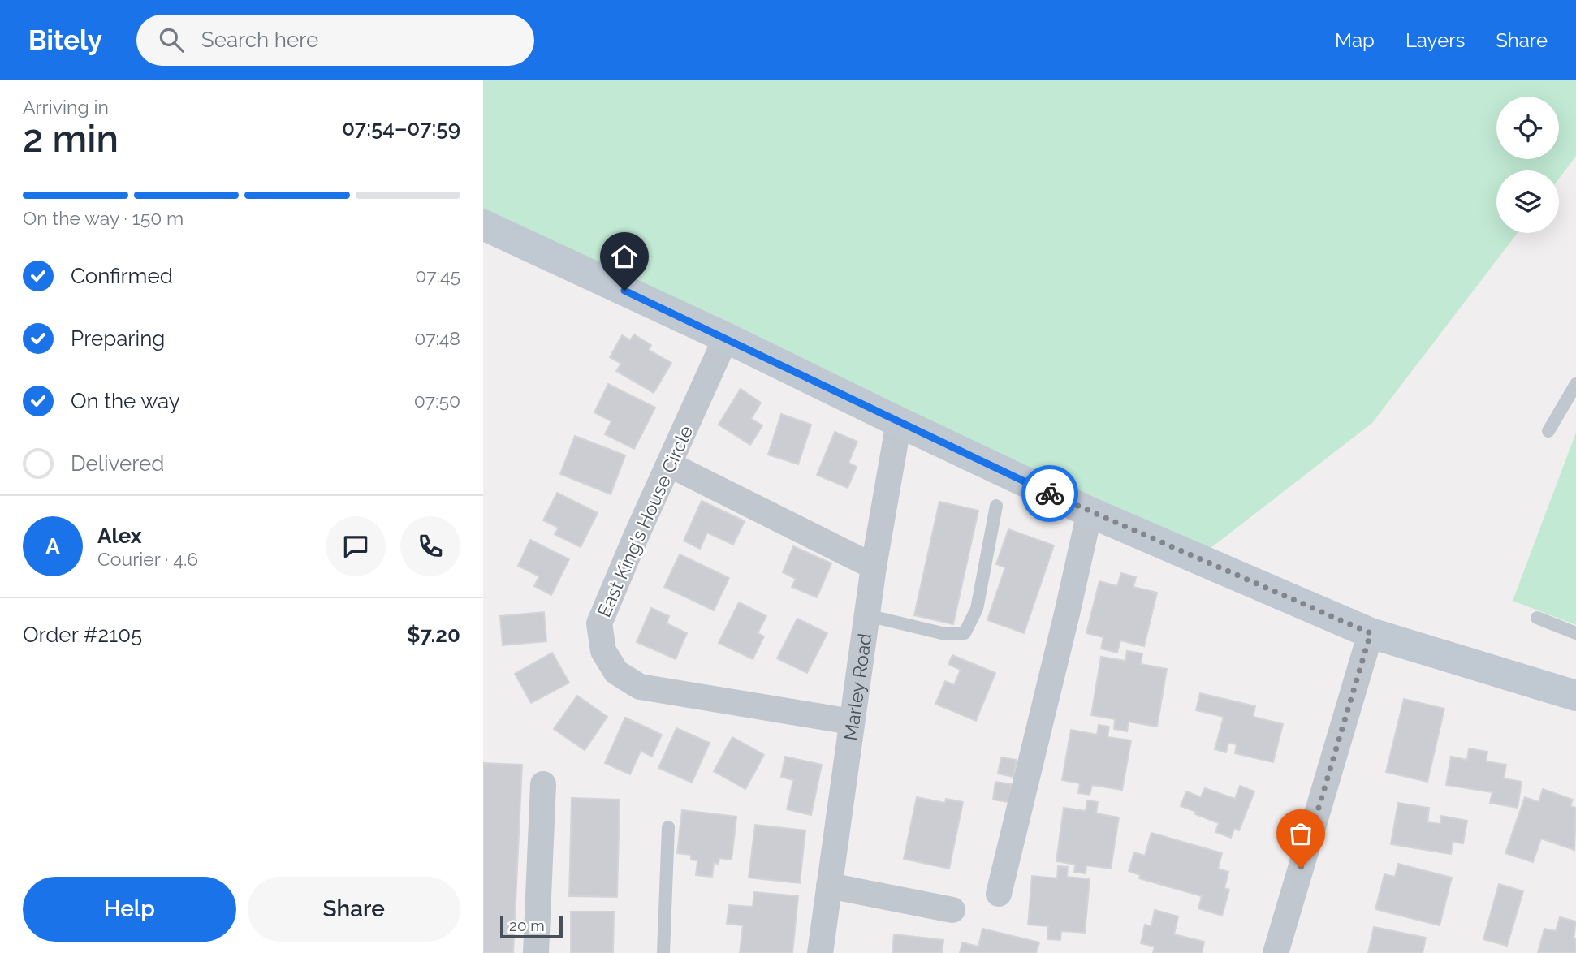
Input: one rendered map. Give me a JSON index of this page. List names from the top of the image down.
{
  "streets": {
    "street": ["East King's House Circle", "Marley Road"]
  },
  "crossings": [
    ["East King's House Circle", "Marley Road"]
  ],
  "scale_bar": "20 m",
  "page": {
    "header": "Bitely",
    "search": "Search here",
    "nav": ["Map", "Layers", "Share"],
    "heading": ["2 min", "Arriving in", "07:54–07:59"],
    "panel": [
      "Alex",
      "Courier · 4.6",
      "Order #2105",
      "$7.20"
    ],
    "bar": "On the way · 150 m",
    "list": [
      ["Confirmed", "07:45"],
      ["Preparing", "07:48"],
      ["On the way", "07:50"],
      "Delivered"
    ],
    "round": "A",
    "buttons": ["Help", "Share"],
    "scale": "20 m"
  }
}
